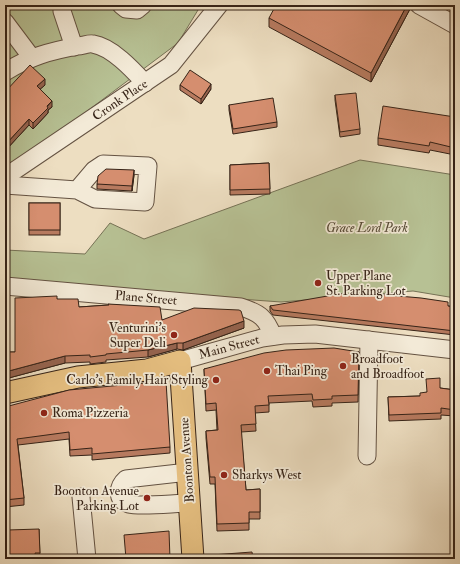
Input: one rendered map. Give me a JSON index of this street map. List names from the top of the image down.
{
  "streets": {
    "main road": ["Main Street", "Boonton Avenue"],
    "street": ["Cronk Place", "Plane Street"]
  },
  "crossings": [
    ["Plane Street", "Main Street"],
    ["Main Street", "Boonton Avenue"]
  ],
  "parks": ["Grace Lord Park"],
  "places": [
    "Upper Plane St. Parking Lot",
    "Venturini's Super Deli",
    "Broadfoot and Broadfoot",
    "Thai Ping",
    "Carlo's Family Hair Styling",
    "Roma Pizzeria",
    "Sharkys West",
    "Boonton Avenue Parking Lot"
  ]
}
